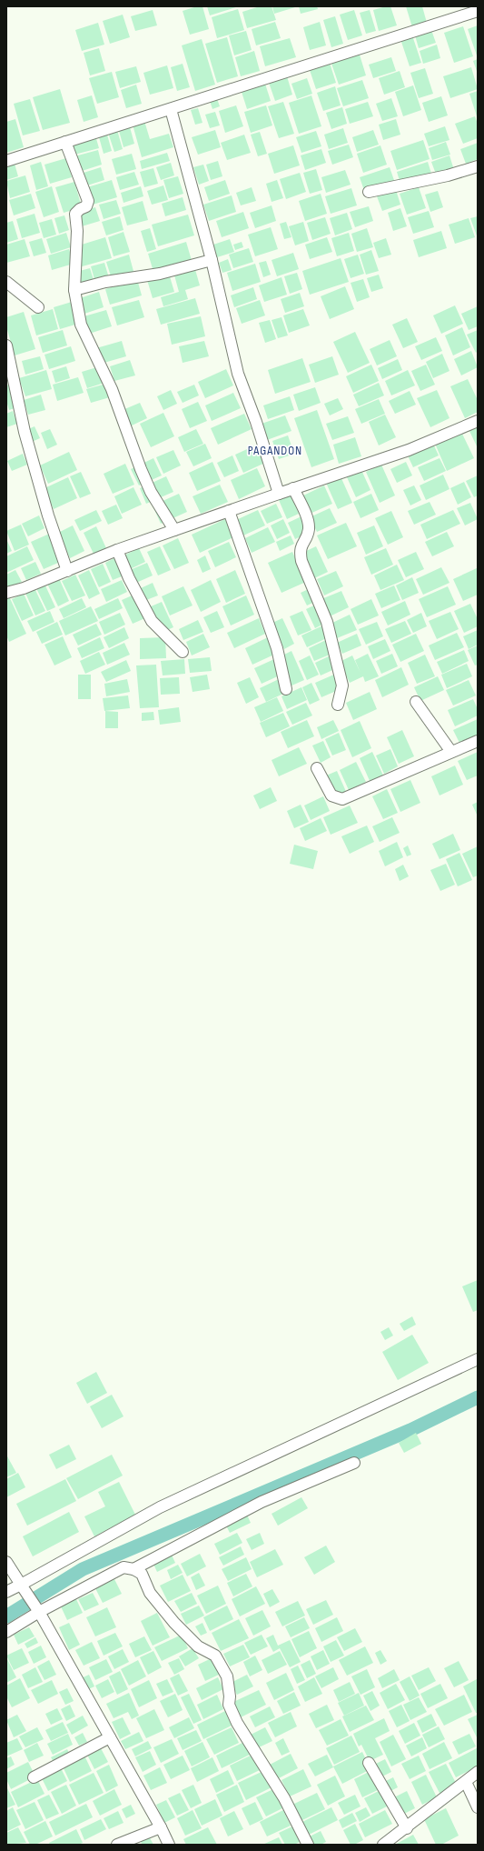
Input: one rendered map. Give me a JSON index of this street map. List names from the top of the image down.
{
  "districts": ["PAGANDON"]
}
